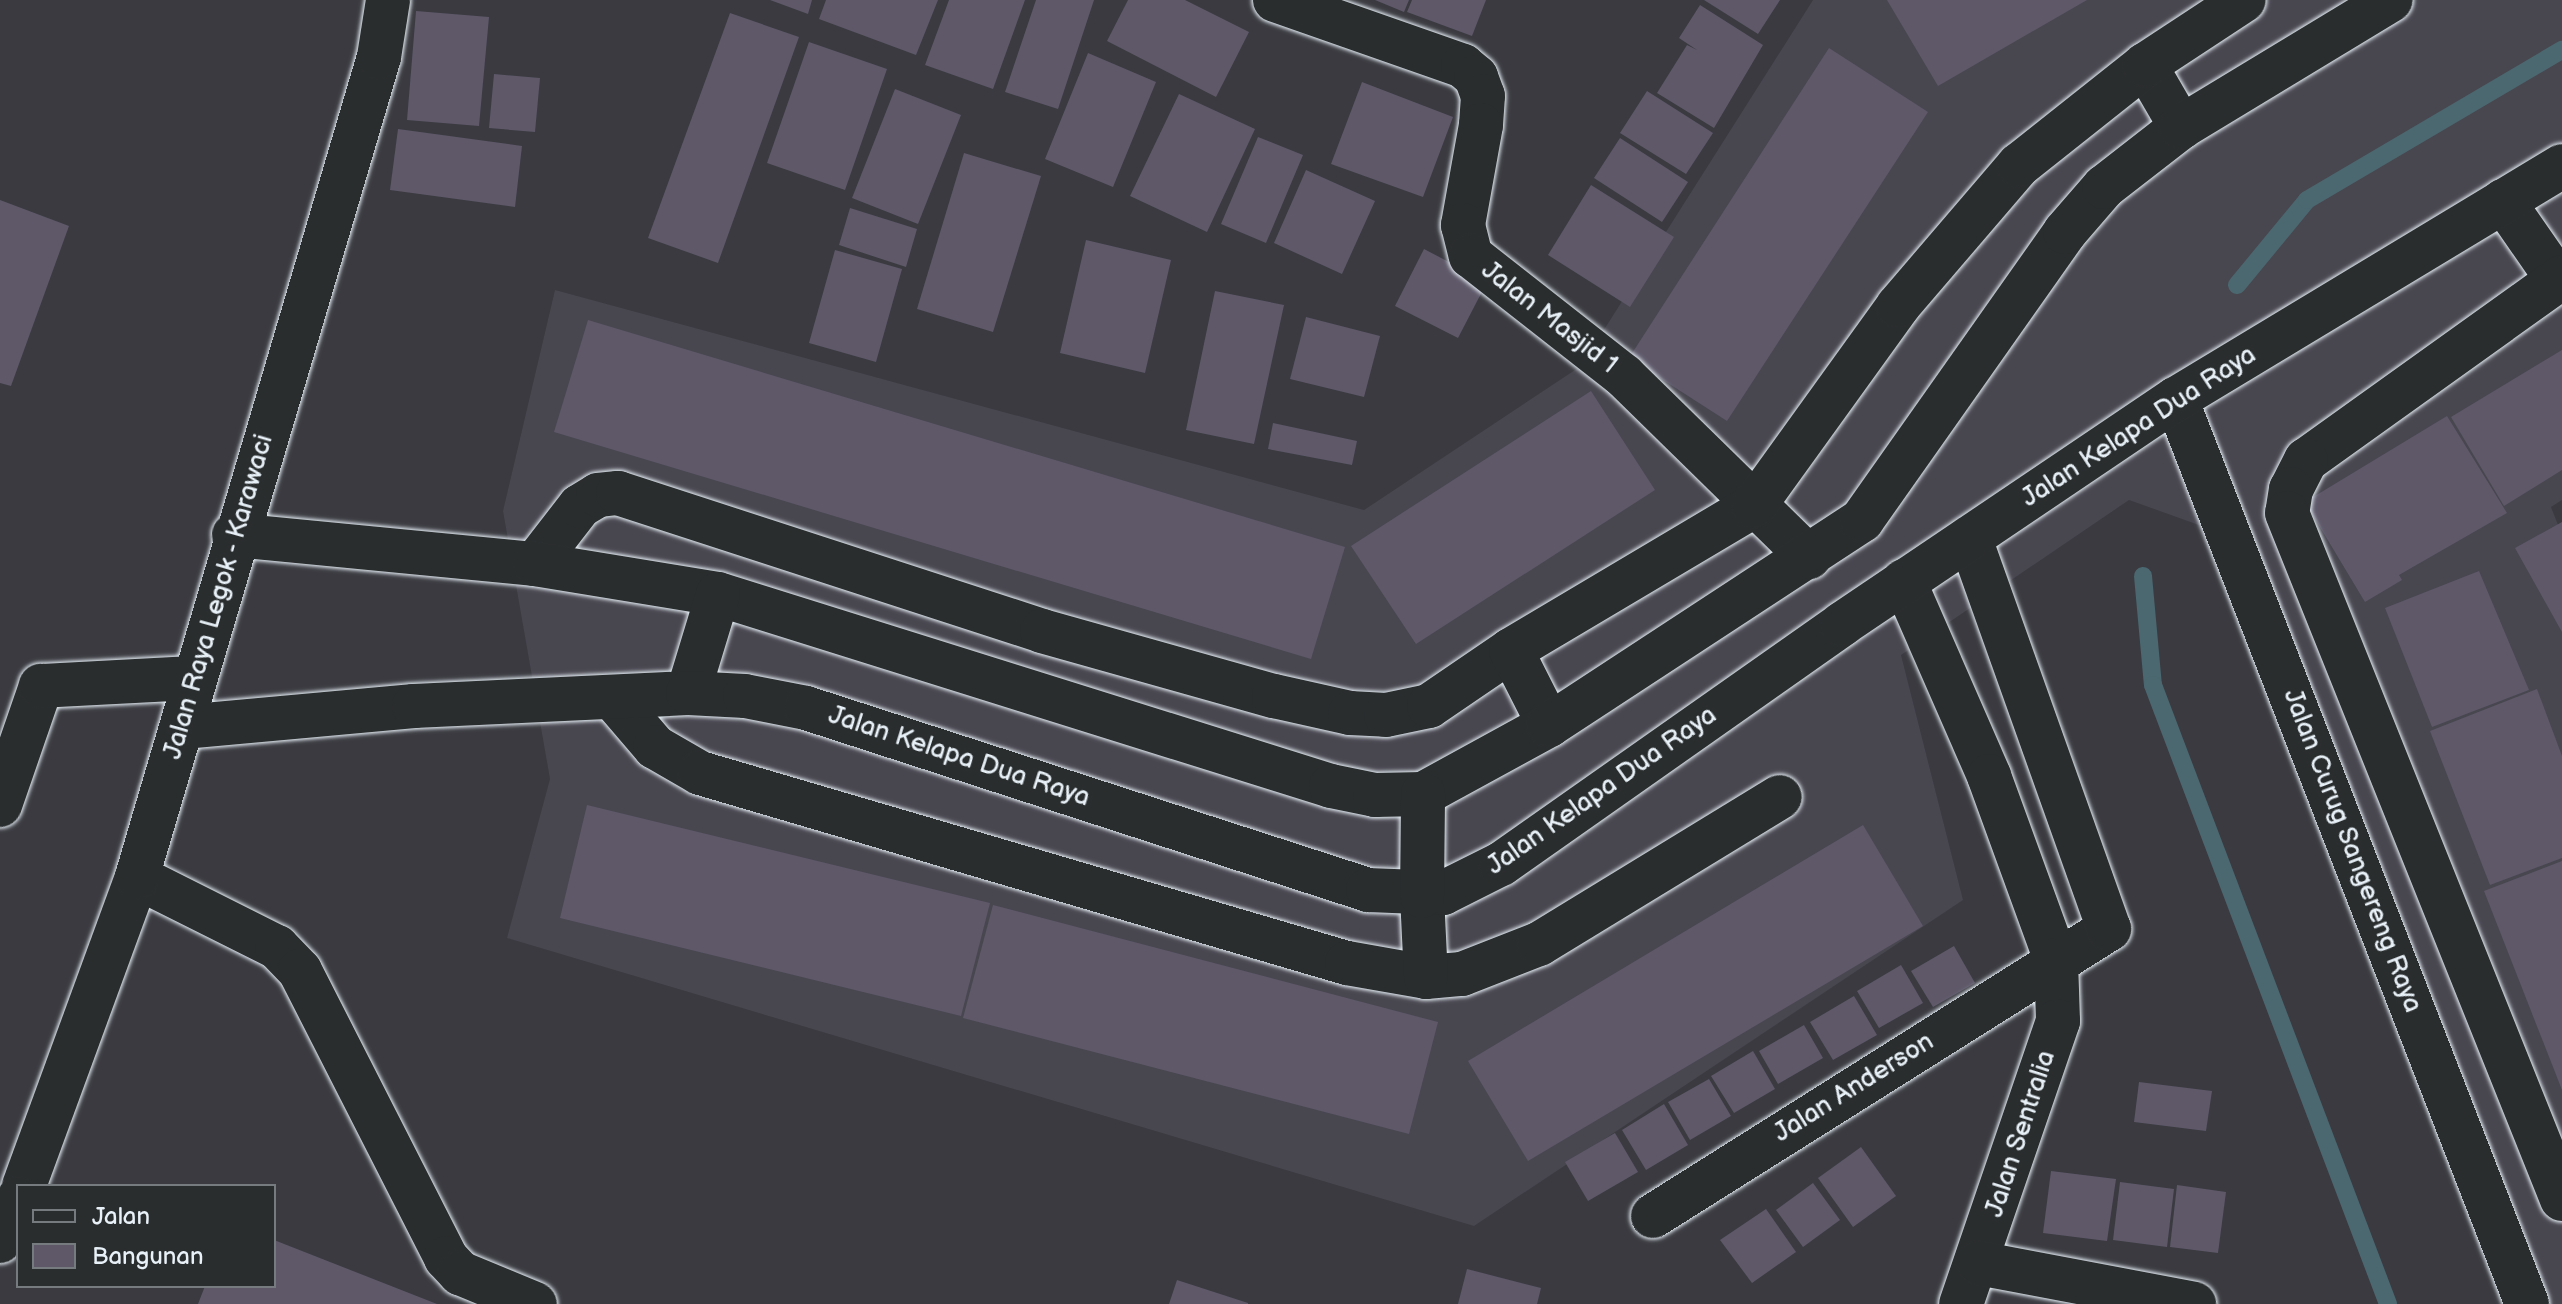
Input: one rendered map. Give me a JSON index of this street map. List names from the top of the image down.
{
  "streets": {
    "main road": [
      "Jalan Masjid 1",
      "Jalan Kelapa Dua Raya",
      "Jalan Raya Legok - Karawaci",
      "Jalan Curug Sangereng Raya",
      "Jalan Anderson",
      "Jalan Sentralia"
    ]
  },
  "crossings": [
    ["Jalan Kelapa Dua Raya", "Jalan Raya Legok - Karawaci"],
    ["Jalan Kelapa Dua Raya", "Jalan Curug Sangereng Raya"],
    ["Jalan Kelapa Dua Raya", "Jalan Anderson"],
    ["Jalan Kelapa Dua Raya", "Jalan Sentralia"],
    ["Jalan Anderson", "Jalan Sentralia"]
  ],
  "legend": ["Jalan", "Bangunan"]
}
